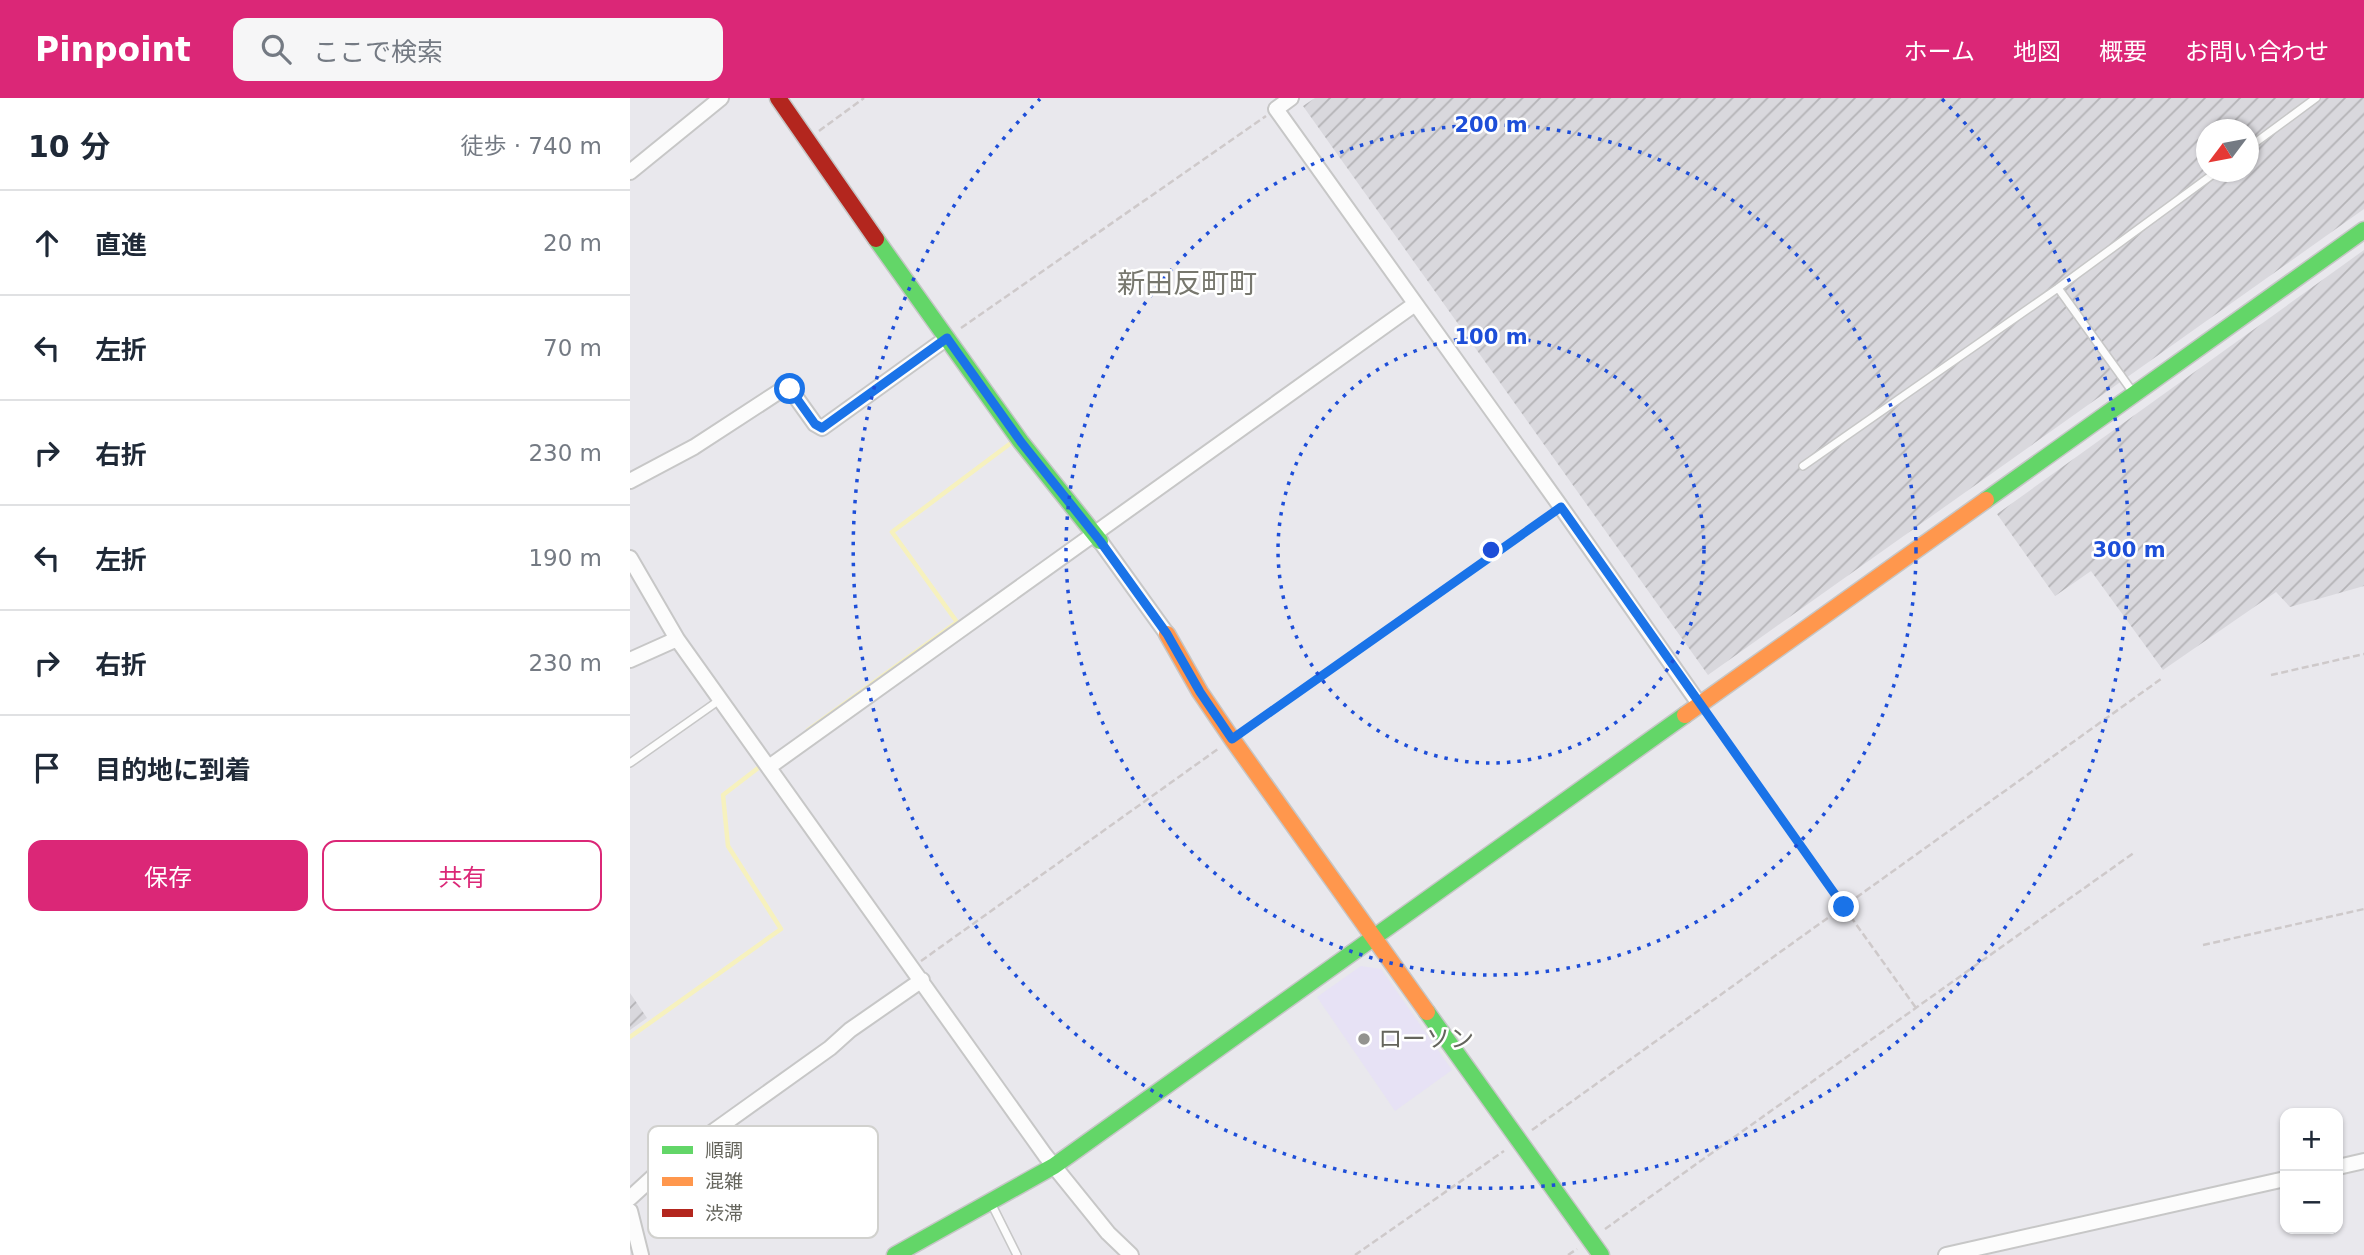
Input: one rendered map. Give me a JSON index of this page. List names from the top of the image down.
{
  "districts": ["新田反町町"],
  "places": ["ローソン"],
  "legend": ["順調", "混雑", "渋滞"],
  "north": "bottom left",
  "page": {
    "header": "Pinpoint",
    "search": "ここで検索",
    "nav": [
      "ホーム",
      "地図",
      "概要",
      "お問い合わせ"
    ],
    "heading": ["10 分", "徒歩 · 740 m"],
    "list": [
      ["直進", "20 m"],
      ["左折", "70 m"],
      ["右折", "230 m"],
      ["左折", "190 m"],
      ["右折", "230 m"],
      "目的地に到着"
    ],
    "buttons": ["保存", "共有"],
    "map_buttons": ["+", "−"]
  },
  "rings": ["200 m", "100 m", "300 m"]
}
